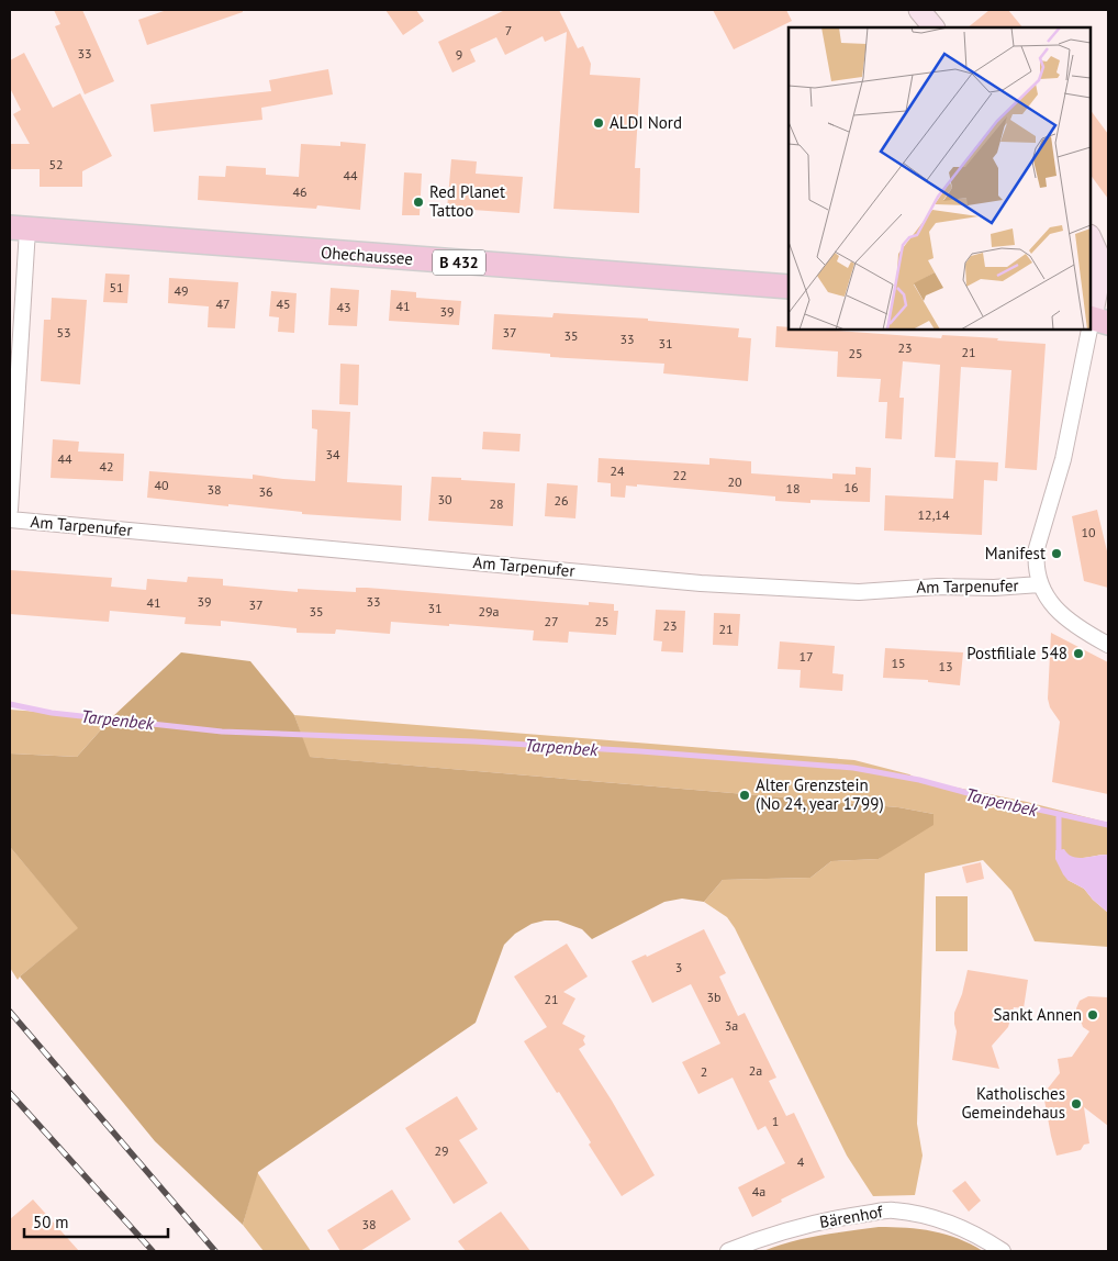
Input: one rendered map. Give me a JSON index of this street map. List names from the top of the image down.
{
  "streets": {
    "main road": ["Ohechaussee", "B 432"],
    "street": ["Am Tarpenufer", "Bärenhof"]
  },
  "crossings": [
    ["Ohechaussee", "Am Tarpenufer"]
  ],
  "water": ["Tarpenbek"],
  "places": [
    "ALDI Nord",
    "Red Planet Tattoo",
    "Manifest",
    "Postfiliale 548",
    "Alter Grenzstein (No 24, year 1799)",
    "Sankt Annen",
    "Katholisches Gemeindehaus"
  ],
  "house_numbers": [
    "7",
    "33",
    "9",
    "52",
    "44",
    "46",
    "51",
    "49",
    "47",
    "45",
    "41",
    "43",
    "39",
    "53",
    "37",
    "35",
    "33",
    "31",
    "23",
    "21",
    "25",
    "34",
    "44",
    "42",
    "24",
    "22",
    "20",
    "40",
    "16",
    "18",
    "38",
    "36",
    "30",
    "26",
    "28",
    "12,14",
    "10",
    "39",
    "33",
    "41",
    "37",
    "31",
    "35",
    "29a",
    "27",
    "25",
    "23",
    "21",
    "17",
    "15",
    "13",
    "3",
    "3b",
    "21",
    "3a",
    "2a",
    "2",
    "1",
    "29",
    "4",
    "4a",
    "38"
  ],
  "scale_bar": "50 m"
}
